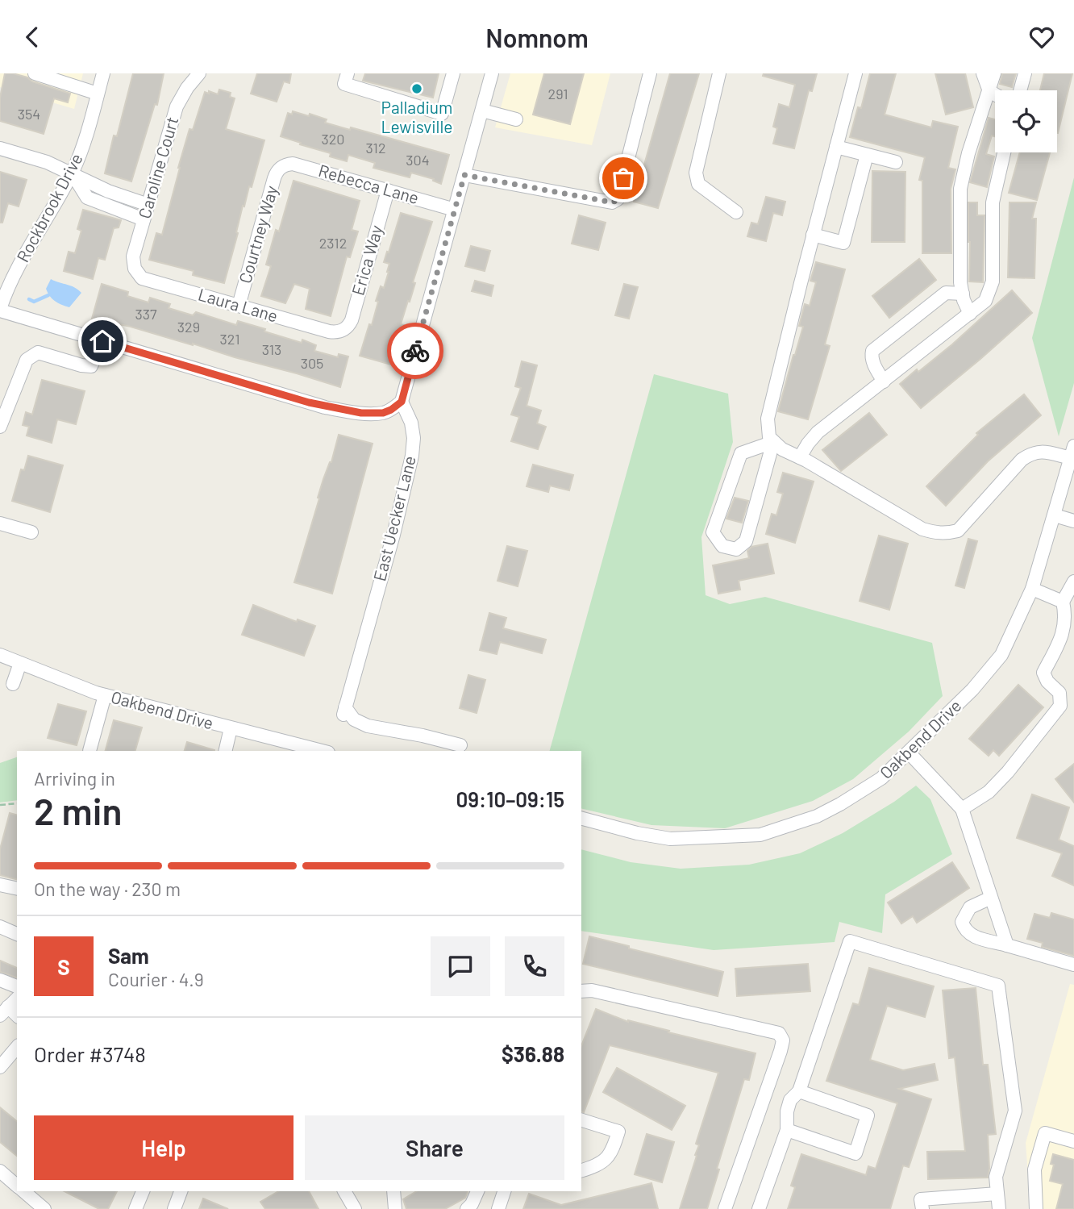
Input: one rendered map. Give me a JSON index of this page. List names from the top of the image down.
{
  "streets": {
    "street": [
      "Caroline Court",
      "Rebecca Lane",
      "Rockbrook Drive",
      "Courtney Way",
      "Erica Way",
      "Laura Lane",
      "East Uecker Lane",
      "Oakbend Drive"
    ]
  },
  "crossings": [
    ["Caroline Court", "Laura Lane"],
    ["Rebecca Lane", "Courtney Way"],
    ["Rebecca Lane", "Erica Way"],
    ["Courtney Way", "Laura Lane"],
    ["Erica Way", "Laura Lane"]
  ],
  "places": ["Palladium Lewisville"],
  "house_numbers": [
    "291",
    "354",
    "320",
    "312",
    "304",
    "2312",
    "337",
    "329",
    "321",
    "313",
    "305"
  ],
  "page": {
    "header": "Nomnom",
    "heading": ["2 min", "Arriving in", "09:10–09:15"],
    "panel": [
      "Sam",
      "Courier · 4.9",
      "Order #3748",
      "$36.88"
    ],
    "bar": "On the way · 230 m",
    "round": "S",
    "buttons": ["Help", "Share"]
  }
}
